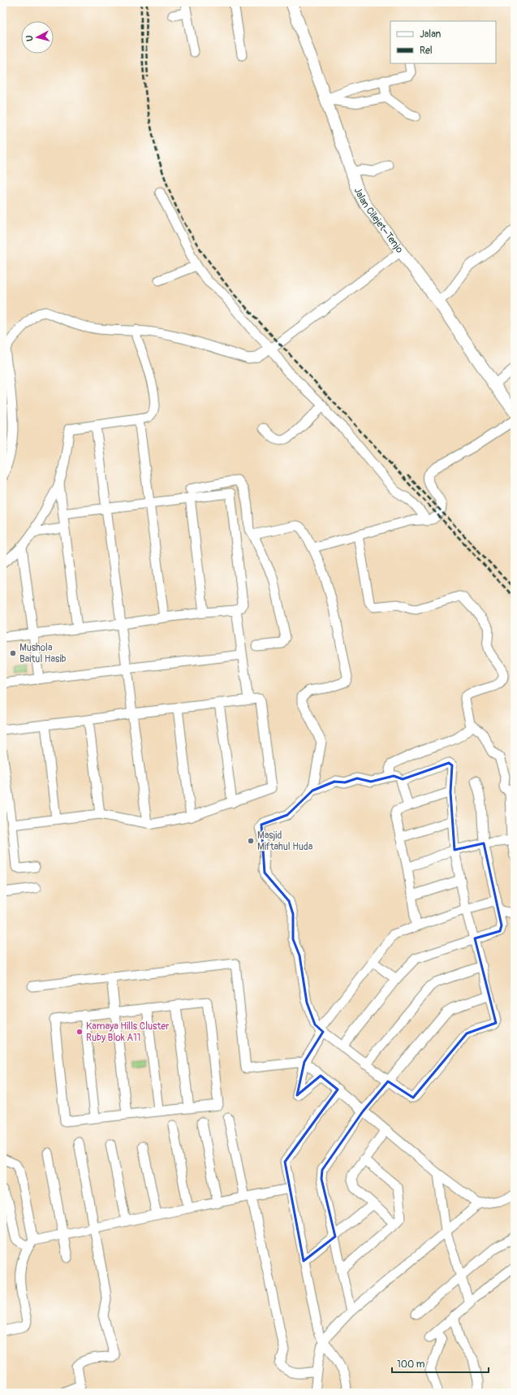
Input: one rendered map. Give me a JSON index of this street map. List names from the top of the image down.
{
  "streets": {
    "main road": ["Jalan Cilejet–Tenjo"]
  },
  "places": ["Mushola Baitul Hasib", "Masjid Miftahul Huda", "Kamaya Hills Cluster Ruby Blok A11"],
  "legend": ["Jalan", "Rel"],
  "scale_bar": "100 m",
  "north": "left"
}
